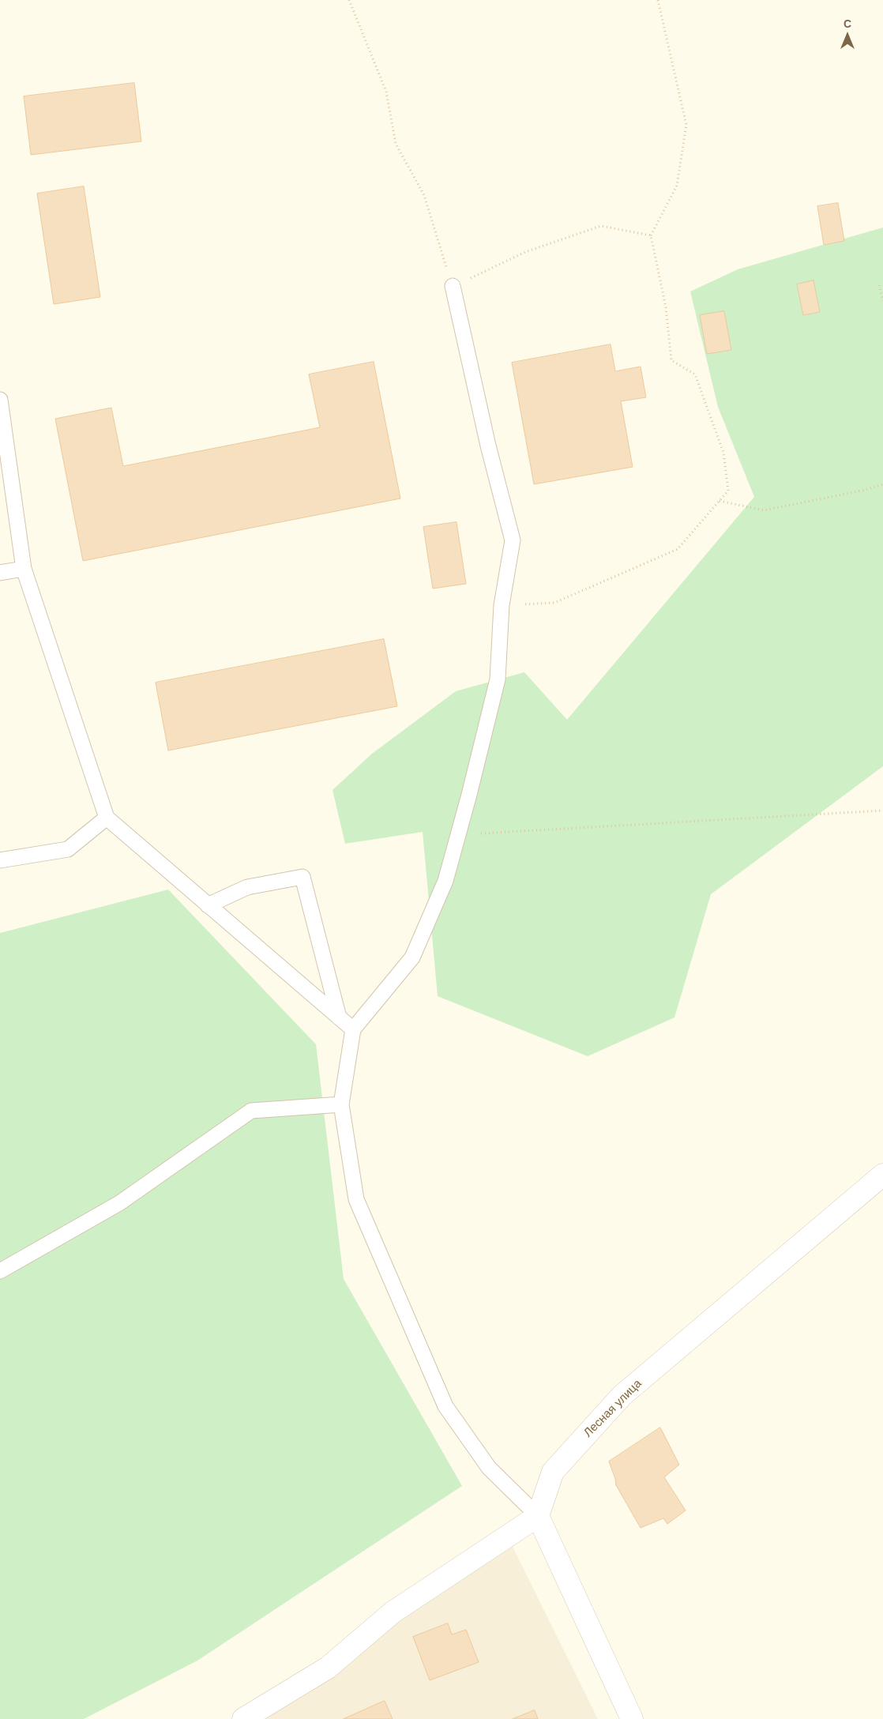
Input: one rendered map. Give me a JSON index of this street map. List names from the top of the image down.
{
  "streets": {
    "street": ["Лесная улица"]
  },
  "north": "top"
}
